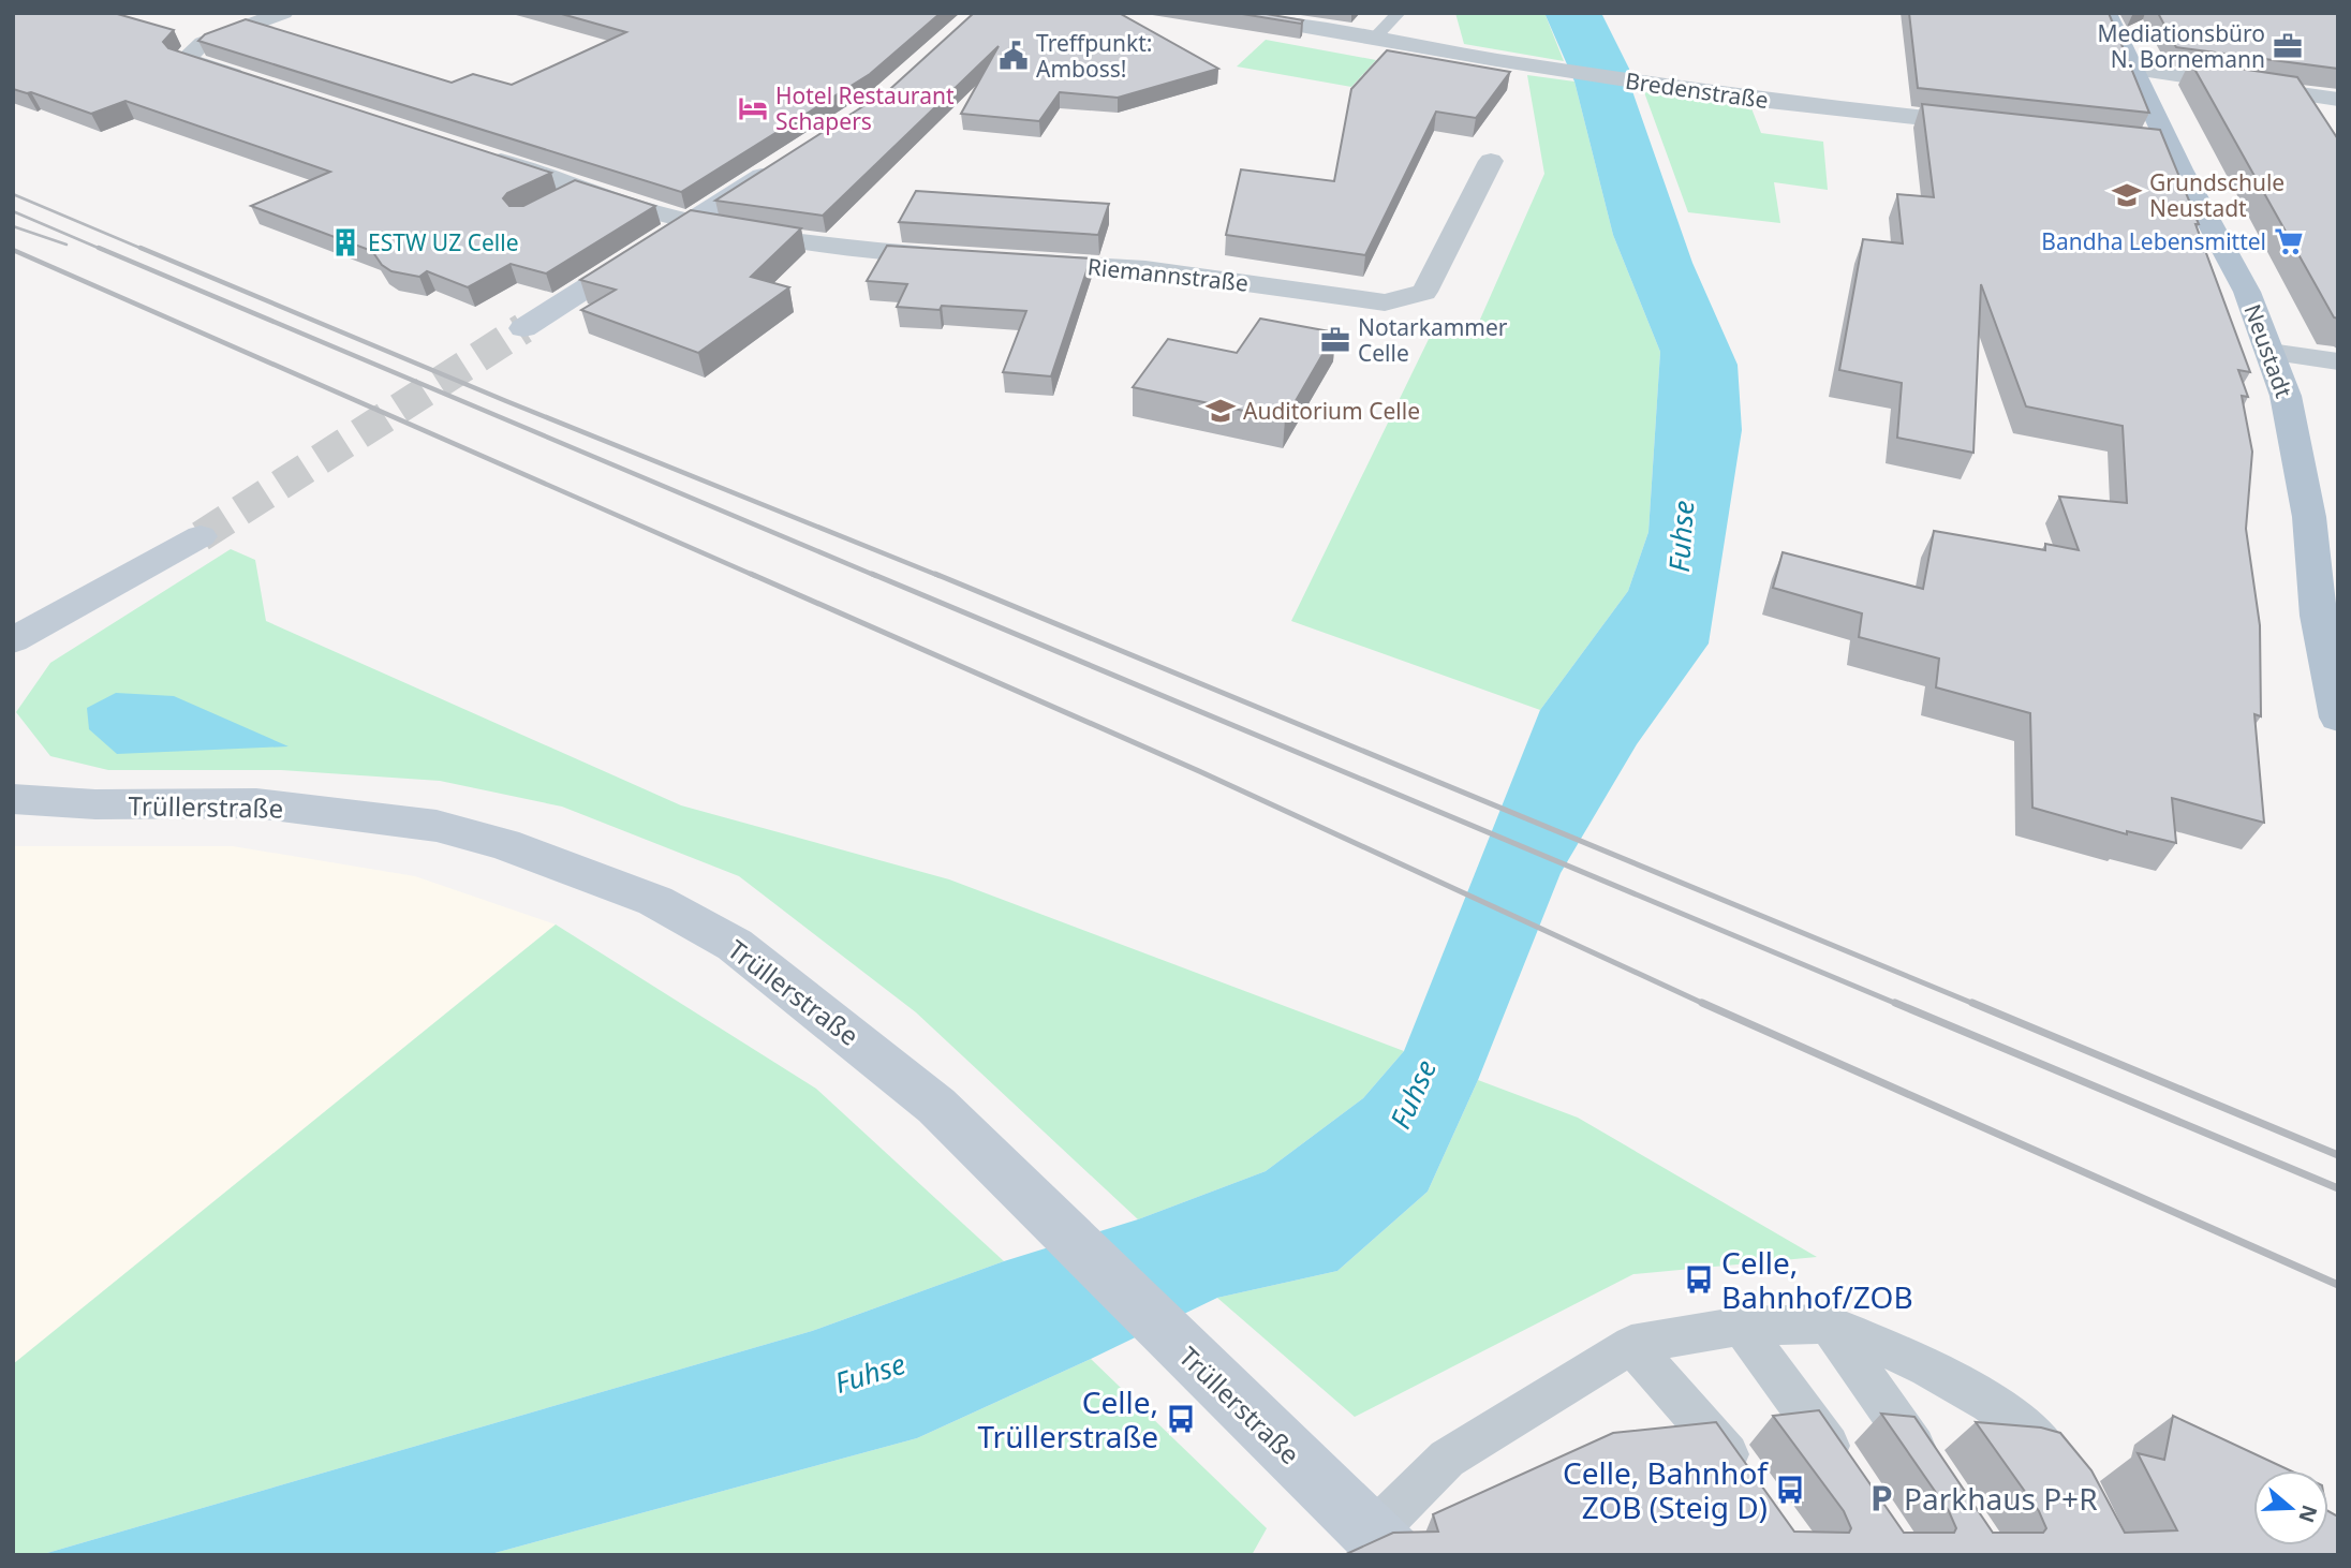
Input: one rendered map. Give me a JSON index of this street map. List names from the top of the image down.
{
  "streets": {
    "main road": ["Neustadt"],
    "street": ["Bredenstraße", "Riemannstraße", "Trüllerstraße"]
  },
  "water": ["Fuhse"],
  "places": {
    "office": ["Mediationsbüro N. Bornemann", "Notarkammer Celle"],
    "public building": ["Treffpunkt: Amboss!"],
    "hotel": ["Hotel Restaurant Schapers"],
    "school or university": ["Grundschule Neustadt", "Auditorium Celle"],
    "supermarket": ["Bandha Lebensmittel"],
    "building": ["ESTW UZ Celle"],
    "bus stop": ["Celle, Bahnhof/ZOB", "Celle, Trüllerstraße", "Celle, Bahnhof ZOB (Steig D)"],
    "parking": ["Parkhaus P+R"]
  },
  "north": "right"
}
